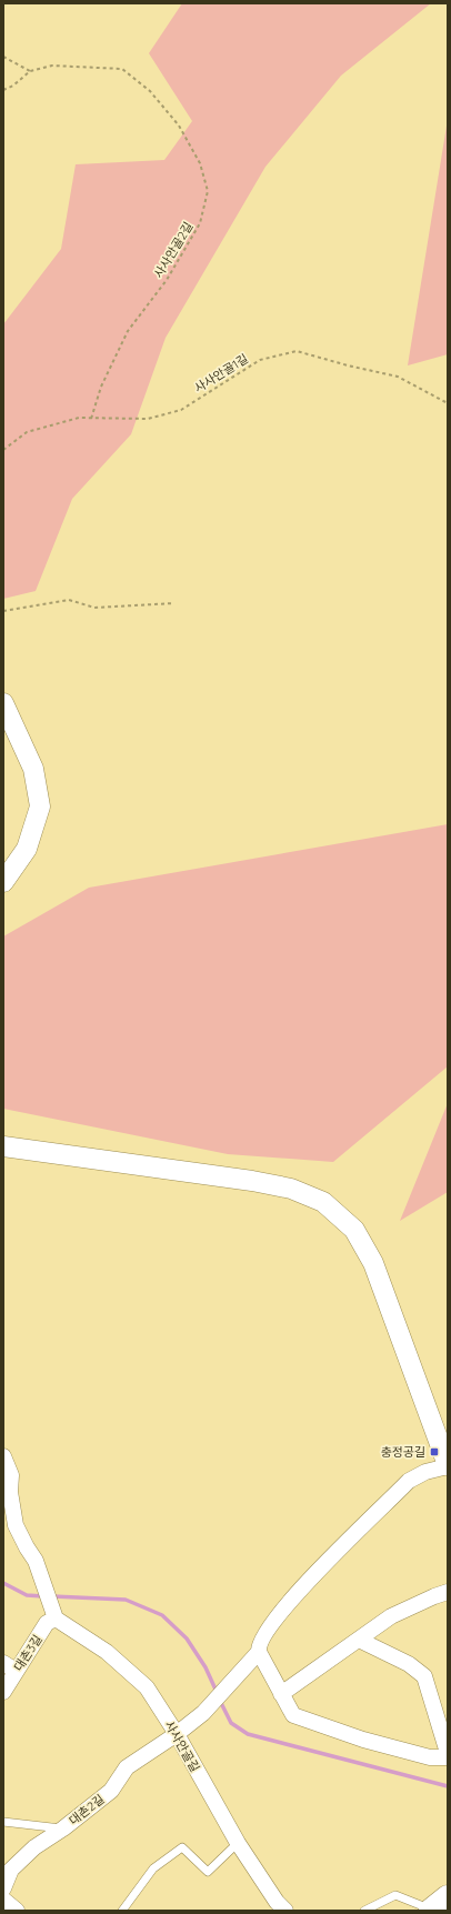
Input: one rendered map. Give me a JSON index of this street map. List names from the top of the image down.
{
  "streets": {
    "street": ["대촌3길", "사사안골길", "대촌2길"],
    "path": ["사사안골2길", "사사안골1길"]
  },
  "crossings": [
    ["사사안골2길", "사사안골1길"],
    ["대촌3길", "사사안골길"],
    ["사사안골길", "대촌2길"]
  ],
  "places": {
    "transit": ["충정공길"]
  }
}
